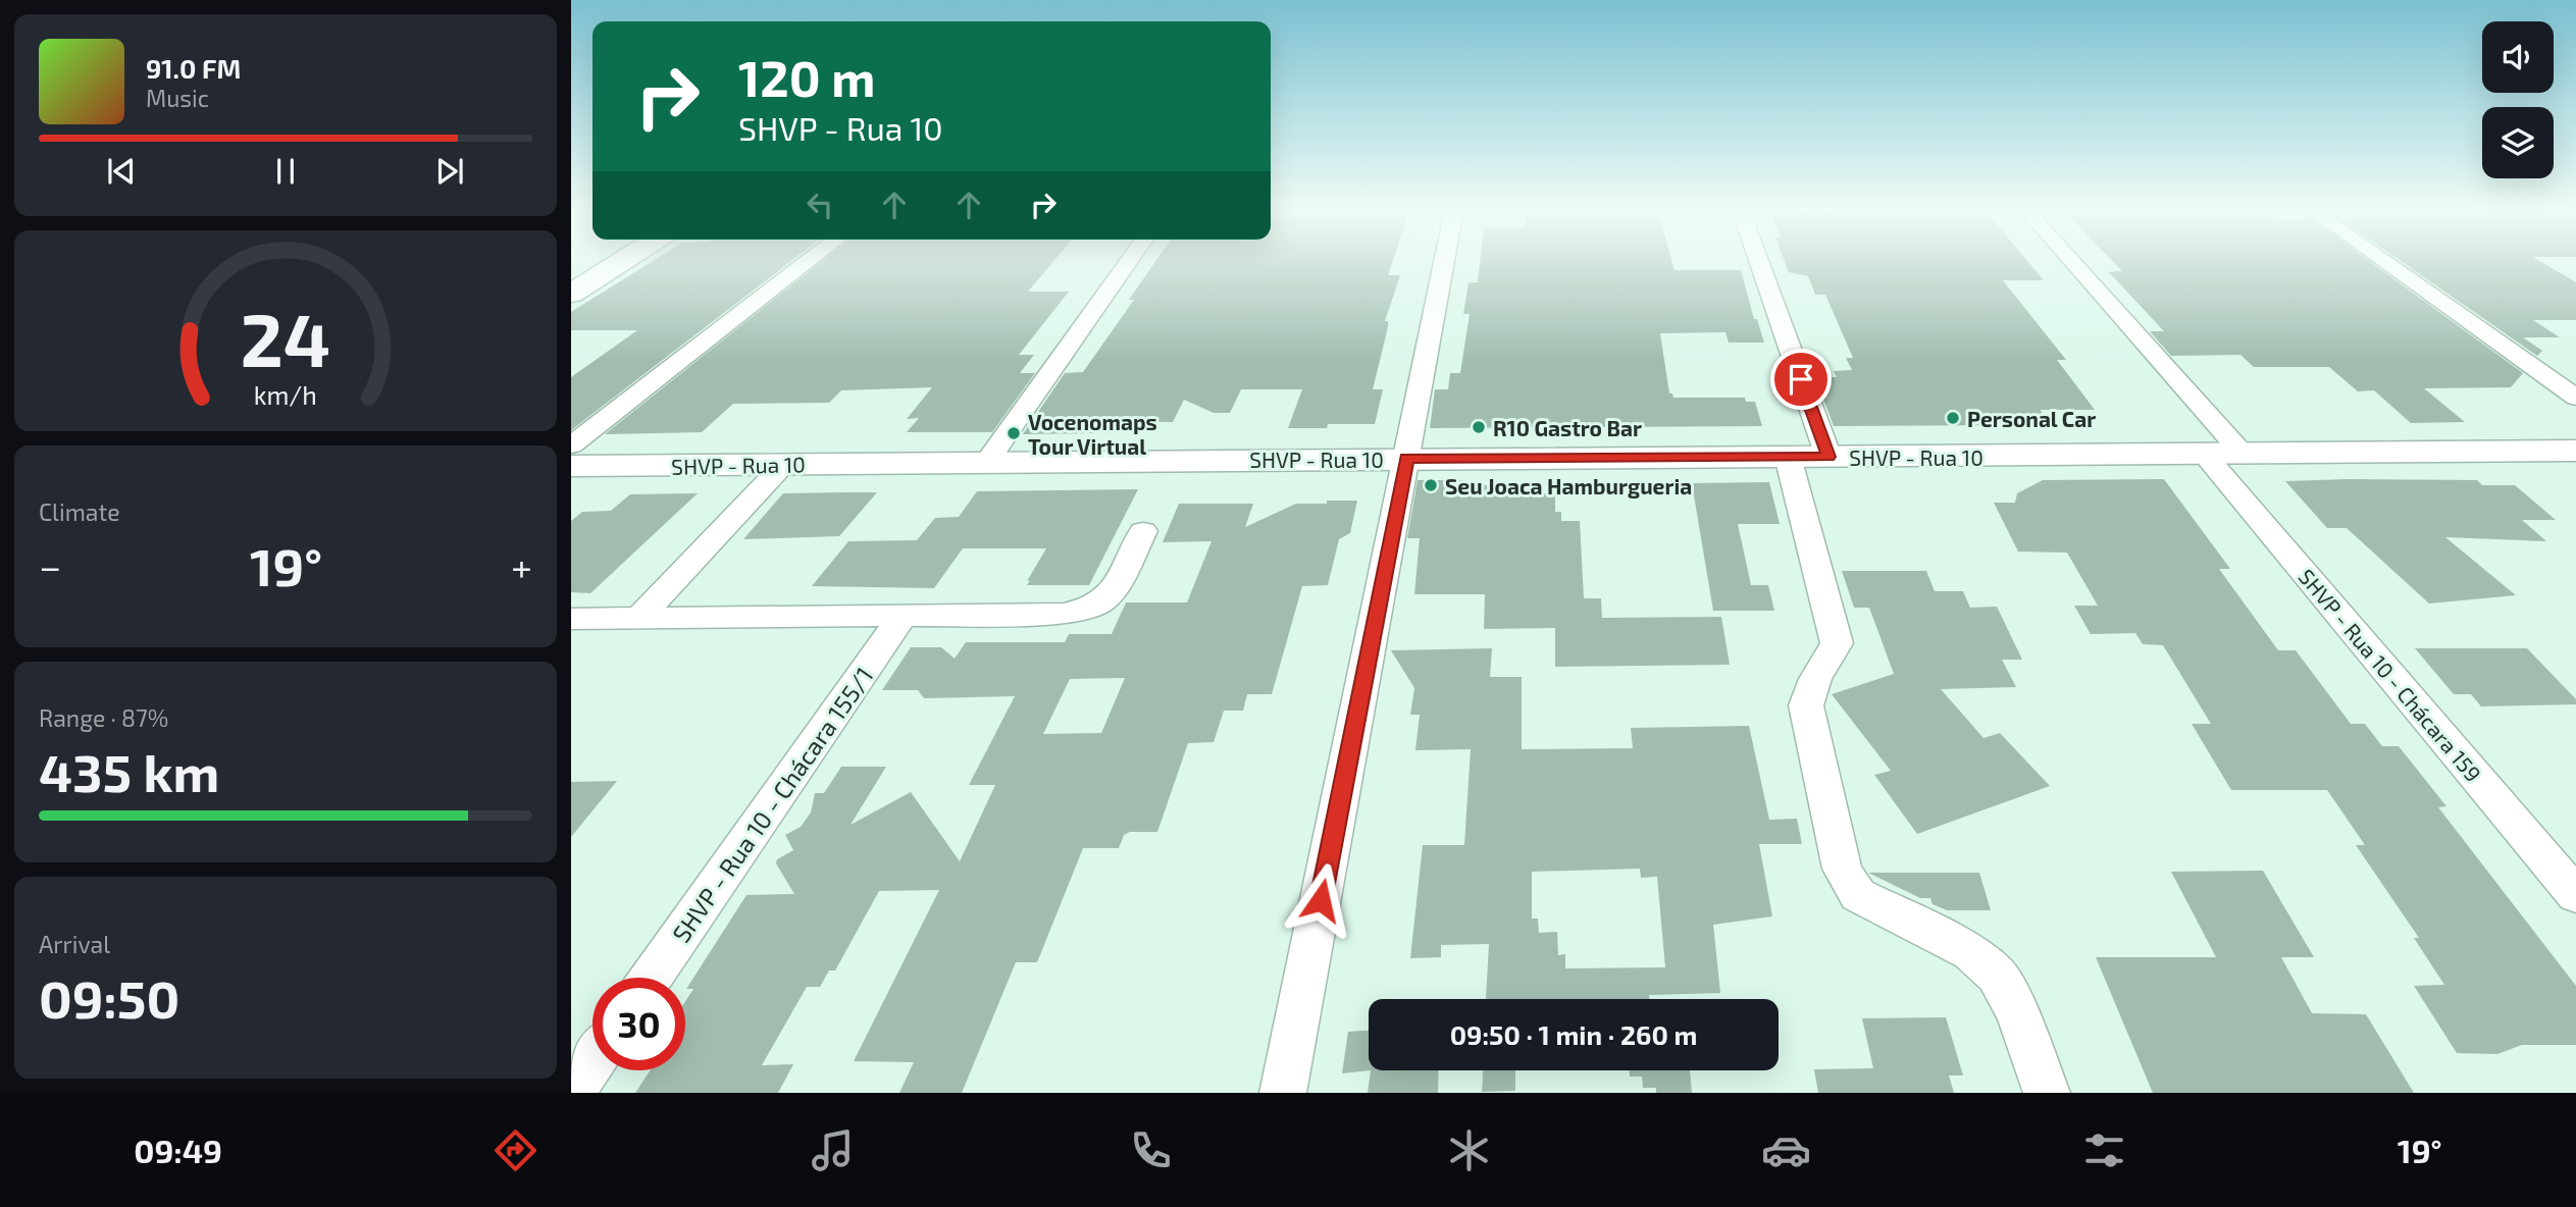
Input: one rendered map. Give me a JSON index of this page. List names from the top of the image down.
{
  "streets": {
    "street": ["SHVP - Rua 10", "SHVP - Rua 10 - Chácara 159", "SHVP - Rua 10 - Chácara 155/1"]
  },
  "crossings": [
    ["SHVP - Rua 10", "SHVP - Rua 10 - Chácara 159"]
  ],
  "places": [
    "Personal Car",
    "R10 Gastro Bar",
    "Vocenomaps Tour Virtual",
    "Seu Joaca Hamburgueria"
  ],
  "page": {
    "turn": ["120 m", "SHVP - Rua 10"],
    "song": ["91.0 FM", "Music"],
    "tile": [
      "Climate",
      ["Range · 87%", "435 km"],
      ["Arrival", "09:50"]
    ],
    "heat": ["−", "19°", "+"],
    "limit": "30",
    "trip": "09:50 · 1 min · 260 m",
    "tabs": ["09:49", "19°"],
    "gauge": ["24", "km/h"]
  }
}
